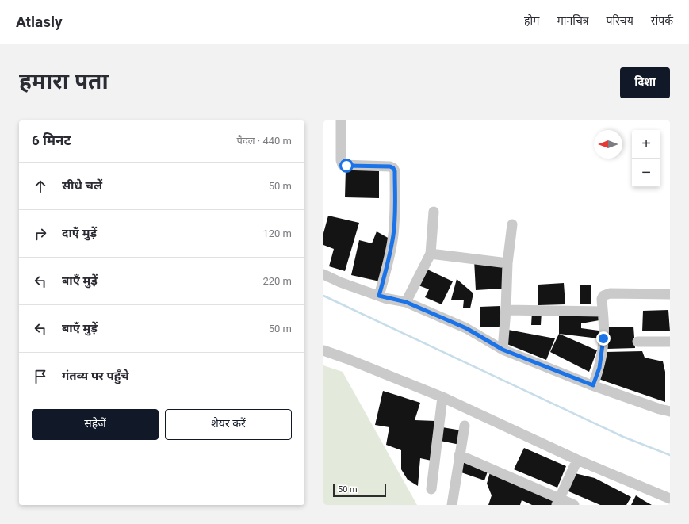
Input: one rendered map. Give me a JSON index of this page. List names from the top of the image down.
{
  "scale_bar": "50 m",
  "north": "left",
  "page": {
    "header": "Atlasly",
    "nav": [
      "होम",
      "मानचित्र",
      "परिचय",
      "संपर्क"
    ],
    "buttons": [
      "दिशा",
      ["सहेजें", "शेयर करें"]
    ],
    "title": "हमारा पता",
    "heading": ["6 मिनट", "पैदल · 440 m"],
    "map_buttons": ["+", "−"],
    "list": [
      ["सीधे चलें", "50 m"],
      ["दाएँ मुड़ें", "120 m"],
      ["बाएँ मुड़ें", "220 m"],
      ["बाएँ मुड़ें", "50 m"],
      "गंतव्य पर पहुँचे"
    ],
    "scale": "50 m"
  }
}
